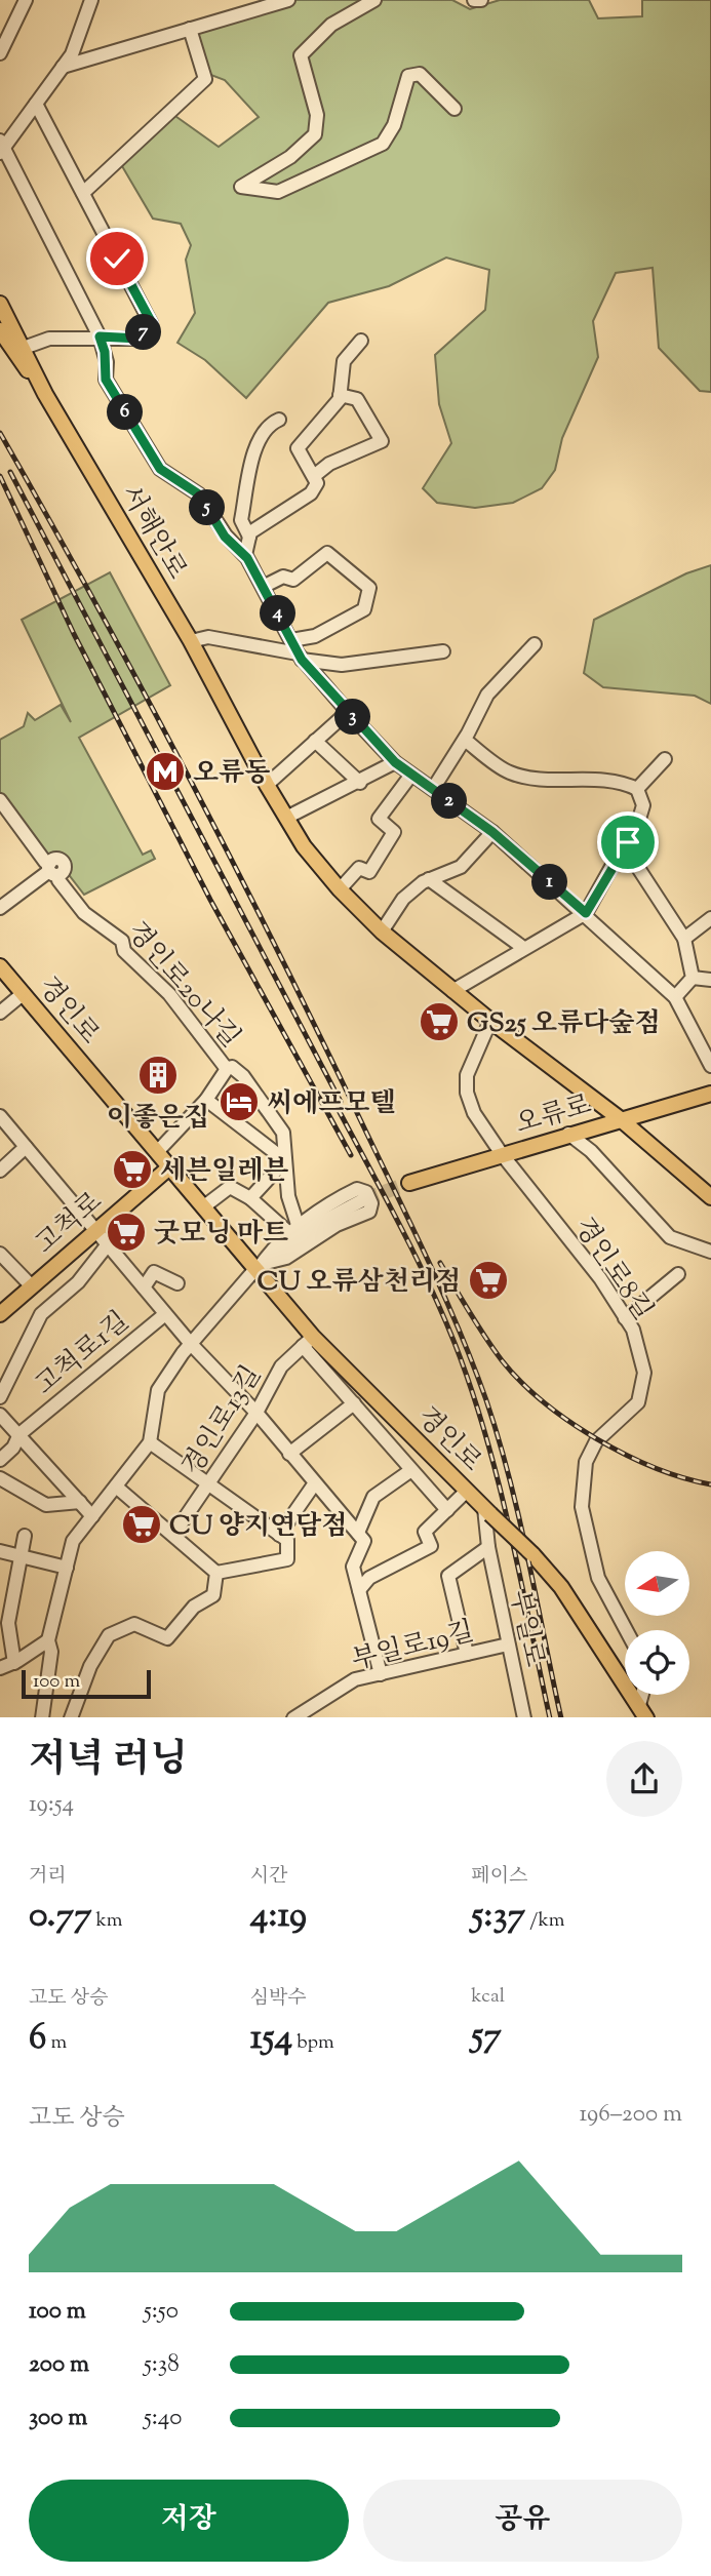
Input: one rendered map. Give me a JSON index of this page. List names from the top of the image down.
{
  "streets": {
    "main road": [
      "서해안로",
      "경인로",
      "오류로",
      "고척로"
    ],
    "street": [
      "경인로20나길",
      "경인로8길",
      "고척로1길",
      "경인로13길",
      "부일로",
      "부일로19길"
    ]
  },
  "crossings": [
    ["서해안로", "오류로"],
    ["경인로", "고척로"],
    ["경인로", "경인로13길"],
    ["경인로", "부일로"],
    ["오류로", "경인로8길"],
    ["고척로", "고척로1길"],
    ["고척로1길", "경인로13길"],
    ["부일로", "부일로19길"]
  ],
  "places": {
    "metro station": ["오류동"],
    "supermarket": [
      "GS25 오류다숲점",
      "세븐일레븐",
      "굿모닝 마트",
      "CU 오류삼천리점",
      "CU 양지연담점"
    ],
    "building": ["이좋은집"],
    "hotel": ["씨에프모텔"]
  },
  "scale_bar": "100 m",
  "north": "left",
  "page": {
    "pins": [
      "7",
      "6",
      "5",
      "4",
      "3",
      "2",
      "1"
    ],
    "scale": "100 m",
    "heading": ["저녁 러닝", "19:54"],
    "stats": [
      ["거리", "0.77 km"],
      ["시간", "4:19"],
      ["페이스", "5:37 /km"],
      ["고도 상승", "6 m"],
      ["심박수", "154 bpm"],
      ["kcal", "57"]
    ],
    "chart": ["고도 상승", "196–200 m"],
    "list": [
      {
        "name": "100 m",
        "note": "5:50"
      },
      {
        "name": "200 m",
        "note": "5:38"
      },
      {
        "name": "300 m",
        "note": "5:40"
      }
    ],
    "buttons": ["저장", "공유"]
  }
}
